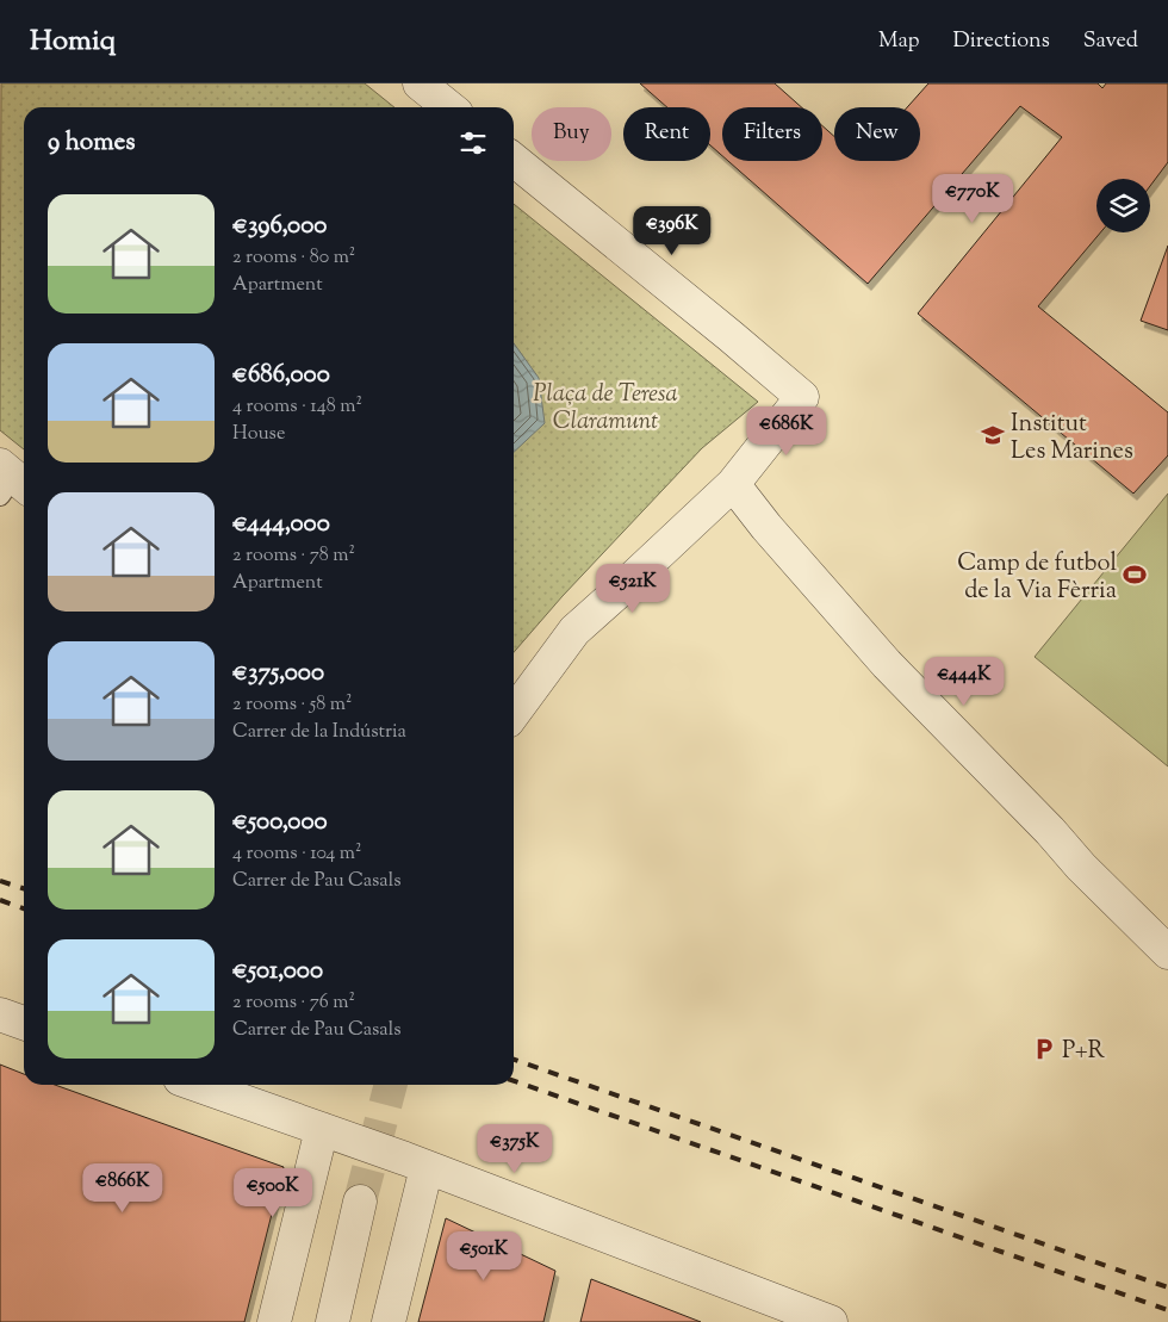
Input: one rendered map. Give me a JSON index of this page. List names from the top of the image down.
{
  "parks": ["Plaça de Teresa Claramunt"],
  "places": {
    "school or university": ["Institut Les Marines"],
    "sports": ["Camp de futbol de la Via Fèrria"],
    "parking": ["P+R"]
  },
  "page": {
    "header": "Homiq",
    "nav": ["Map", "Directions", "Saved"],
    "chip": [
      "Buy",
      "Rent",
      "Filters",
      "New"
    ],
    "heading": "9 homes",
    "price": [
      "€770K",
      "€396K",
      "€686K",
      "€521K",
      "€444K",
      "€375K",
      "€866K",
      "€500K",
      "€501K"
    ],
    "list": [
      {
        "name": "€396,000",
        "note": "2 rooms · 80 m² · Apartment"
      },
      {
        "name": "€686,000",
        "note": "4 rooms · 148 m² · House"
      },
      {
        "name": "€444,000",
        "note": "2 rooms · 78 m² · Apartment"
      },
      {
        "name": "€375,000",
        "note": "2 rooms · 58 m² · Carrer de la Indústria"
      },
      {
        "name": "€500,000",
        "note": "4 rooms · 104 m² · Carrer de Pau Casals"
      },
      {
        "name": "€501,000",
        "note": "2 rooms · 76 m² · Carrer de Pau Casals"
      }
    ]
  }
}
